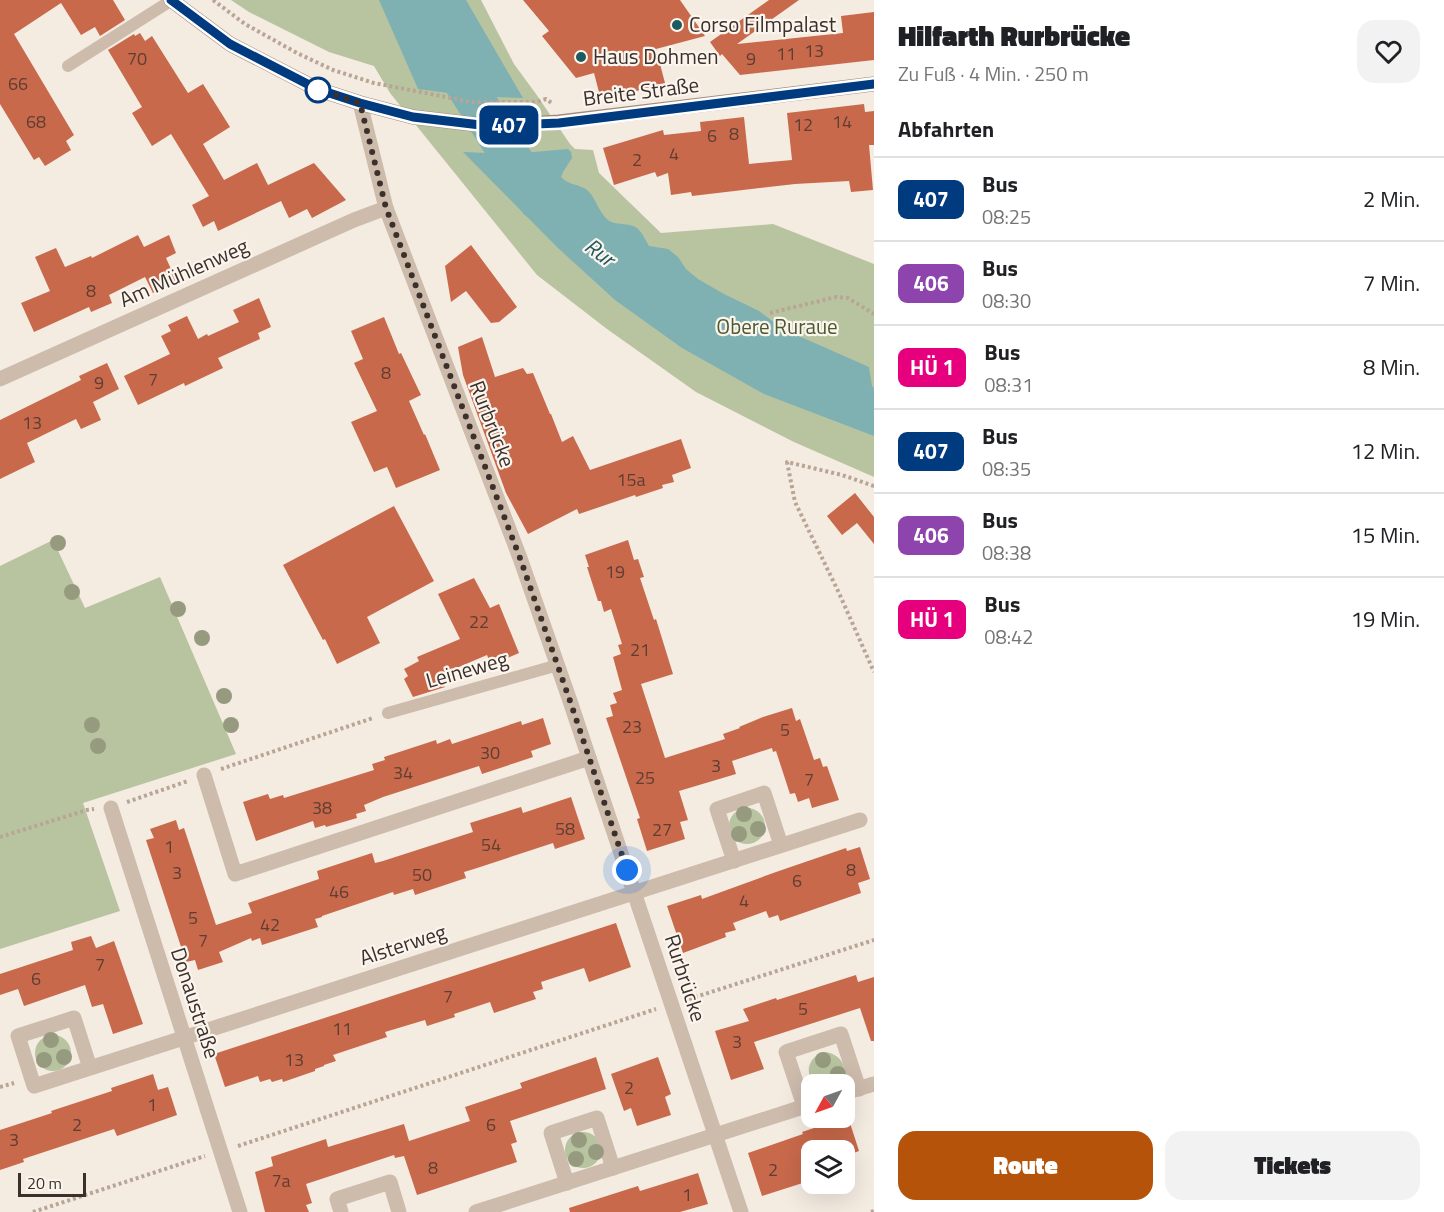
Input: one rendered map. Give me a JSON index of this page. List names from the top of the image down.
{
  "streets": {
    "main road": ["Breite Straße"],
    "street": [
      "Am Mühlenweg",
      "Rurbrücke",
      "Alsterweg",
      "Donaustraße"
    ],
    "lane": ["Leineweg"]
  },
  "crossings": [
    ["Breite Straße", "Rurbrücke"],
    ["Am Mühlenweg", "Rurbrücke"],
    ["Rurbrücke", "Leineweg"],
    ["Rurbrücke", "Alsterweg"],
    ["Alsterweg", "Donaustraße"]
  ],
  "water": ["Rur"],
  "parks": ["Obere Ruraue"],
  "places": ["Corso Filmpalast", "Haus Dohmen"],
  "lines": ["bus line 407"],
  "house_numbers": [
    "13",
    "11",
    "70",
    "9",
    "66",
    "68",
    "14",
    "12",
    "8",
    "6",
    "4",
    "2",
    "8",
    "8",
    "7",
    "9",
    "13",
    "15a",
    "19",
    "22",
    "21",
    "23",
    "5",
    "30",
    "3",
    "34",
    "25",
    "7",
    "38",
    "58",
    "27",
    "54",
    "1",
    "8",
    "3",
    "50",
    "6",
    "46",
    "4",
    "5",
    "42",
    "7",
    "7",
    "6",
    "7",
    "5",
    "11",
    "3",
    "13",
    "2",
    "1",
    "2",
    "6",
    "3",
    "8",
    "2",
    "7a",
    "1"
  ],
  "scale_bar": "20 m",
  "north": "bottom left",
  "page": {
    "on_map": "407",
    "heading": [
      ["Hilfarth Rurbrücke", "Zu Fuß · 4 Min. · 250 m"],
      "Abfahrten"
    ],
    "list": [
      {
        "mark": "407",
        "name": "Bus",
        "note": "08:25",
        "value": "2 Min."
      },
      {
        "mark": "406",
        "name": "Bus",
        "note": "08:30",
        "value": "7 Min."
      },
      {
        "mark": "HÜ 1",
        "name": "Bus",
        "note": "08:31",
        "value": "8 Min."
      },
      {
        "mark": "407",
        "name": "Bus",
        "note": "08:35",
        "value": "12 Min."
      },
      {
        "mark": "406",
        "name": "Bus",
        "note": "08:38",
        "value": "15 Min."
      },
      {
        "mark": "HÜ 1",
        "name": "Bus",
        "note": "08:42",
        "value": "19 Min."
      }
    ],
    "buttons": ["Route", "Tickets"],
    "scale": "20 m"
  }
}
